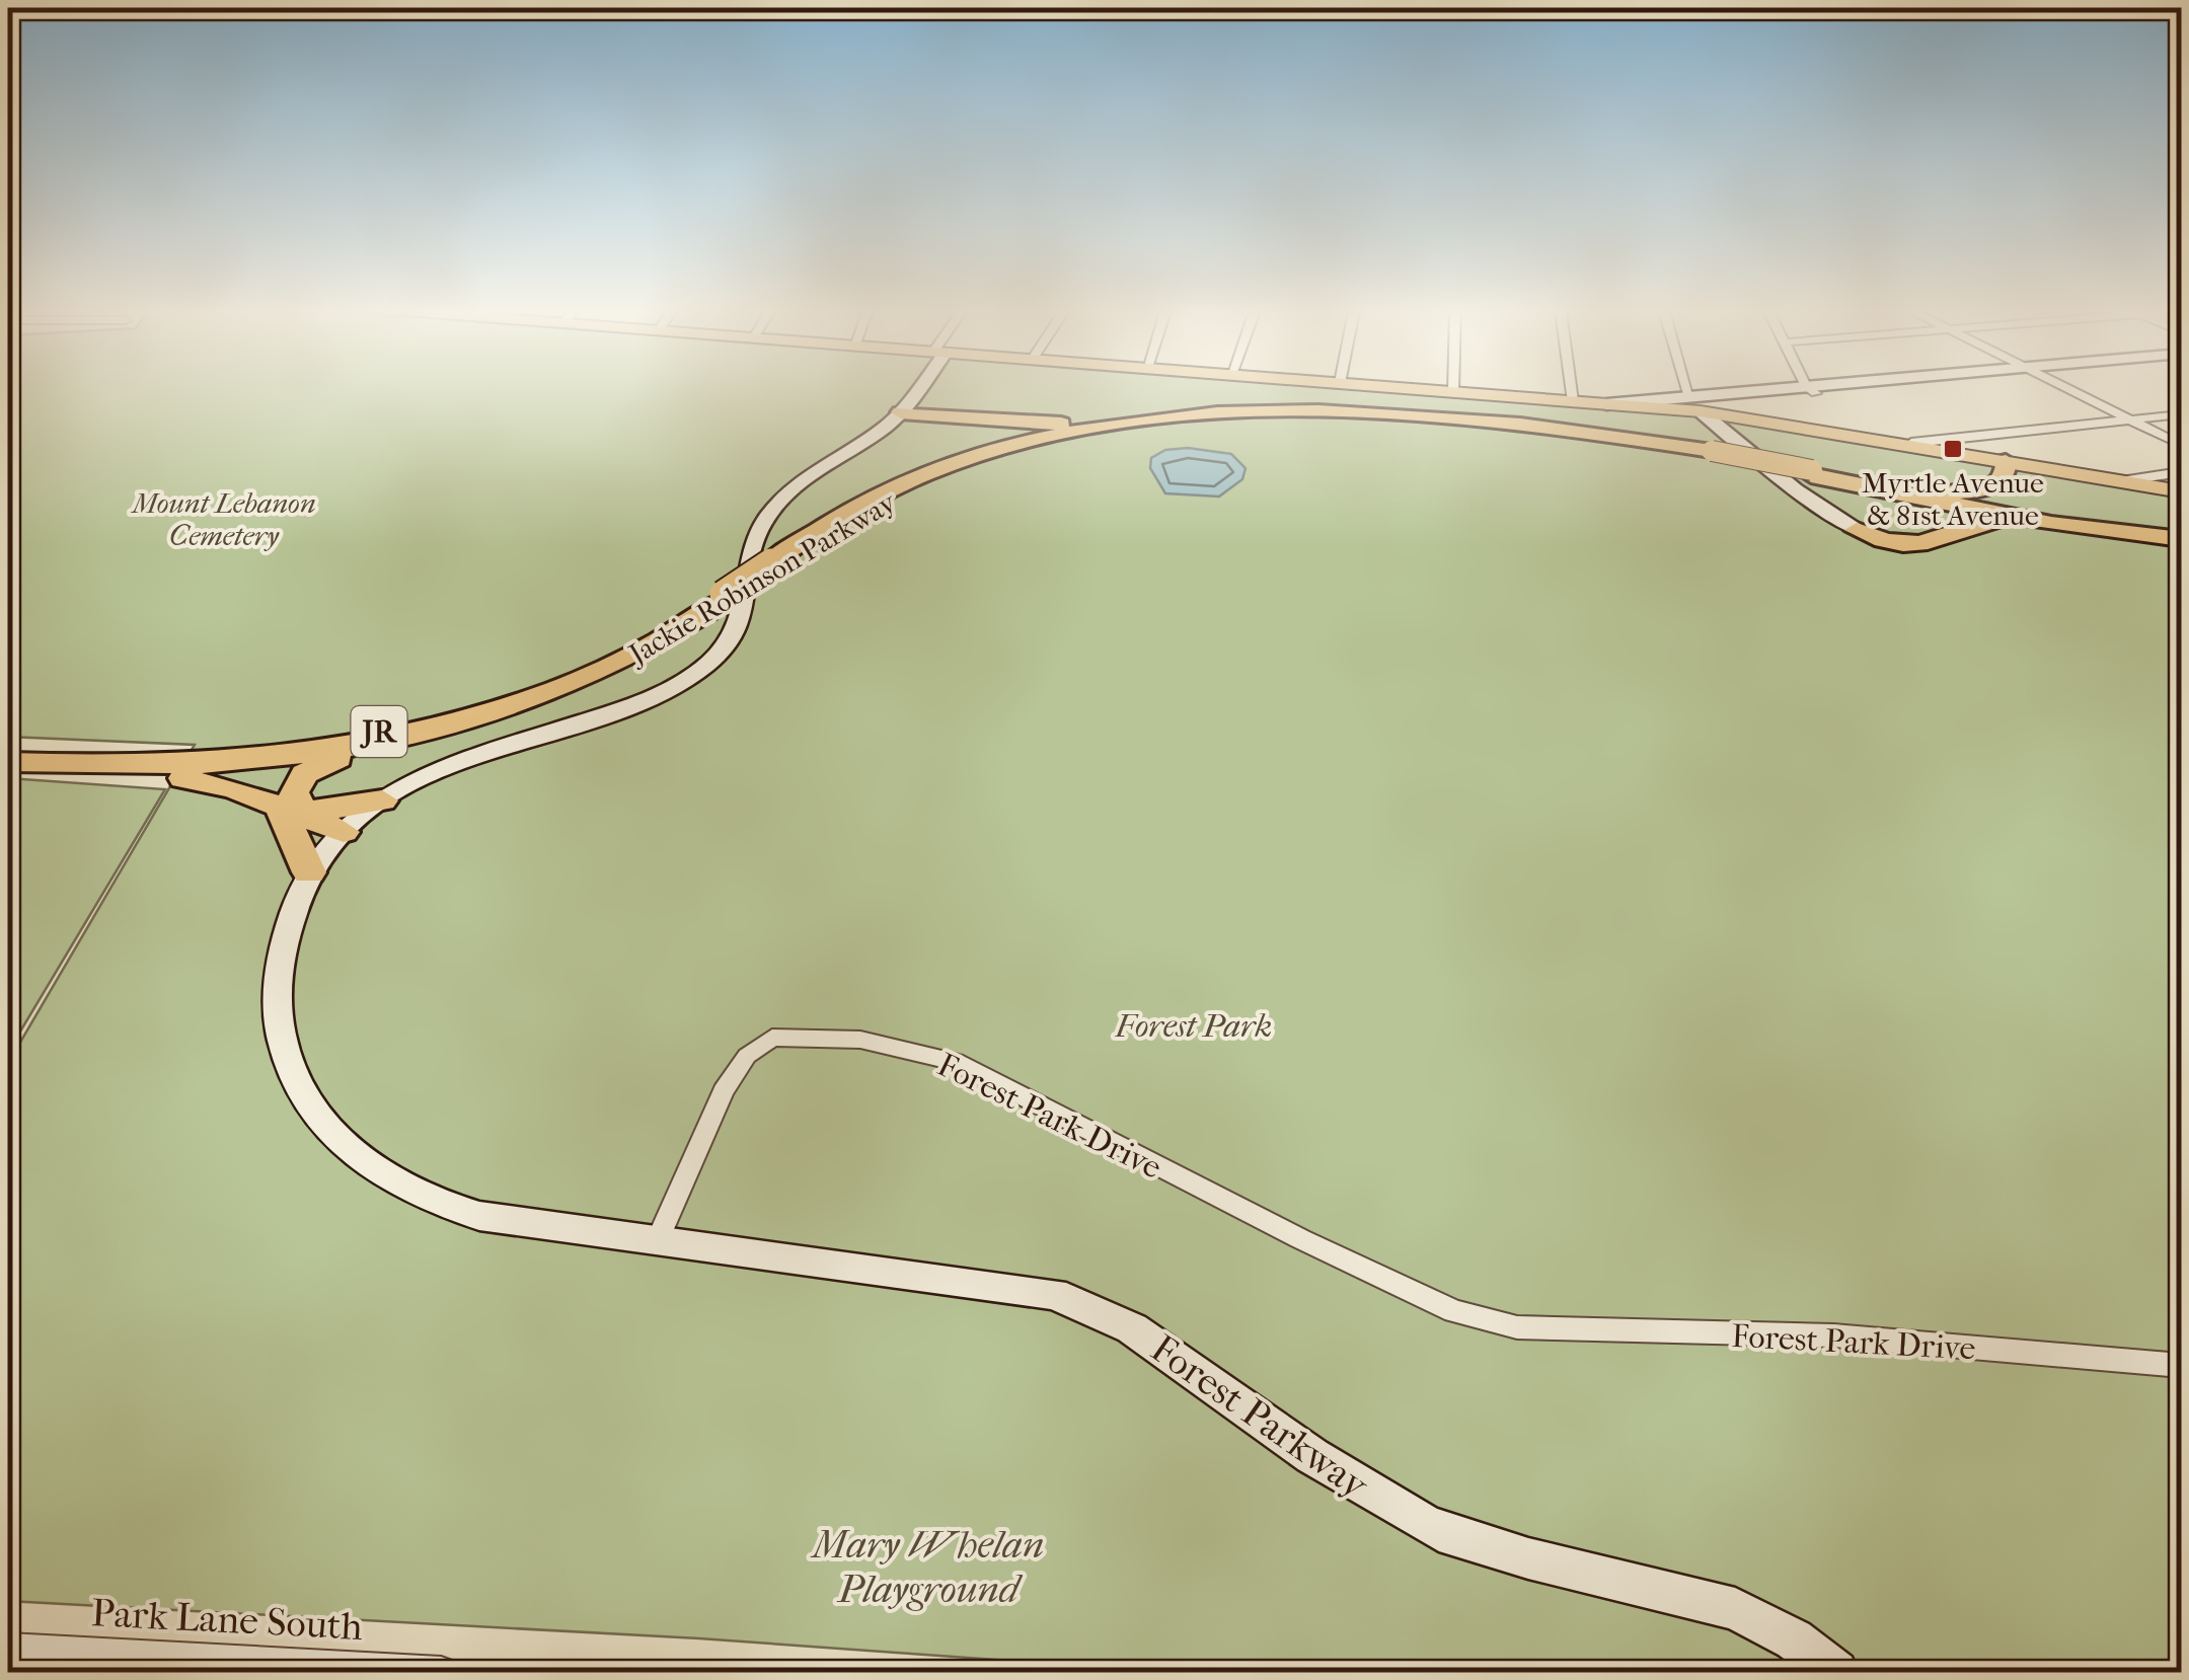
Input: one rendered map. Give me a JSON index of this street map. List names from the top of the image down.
{
  "streets": {
    "highway": ["Jackie Robinson Parkway", "JR"],
    "street": ["Forest Park Drive", "Forest Parkway", "Park Lane South"]
  },
  "crossings": [
    ["Forest Park Drive", "Forest Parkway"]
  ],
  "parks": ["Mount Lebanon Cemetery", "Forest Park", "Mary Whelan Playground"],
  "places": {
    "transit": ["Myrtle Avenue & 81st Avenue"]
  }
}
